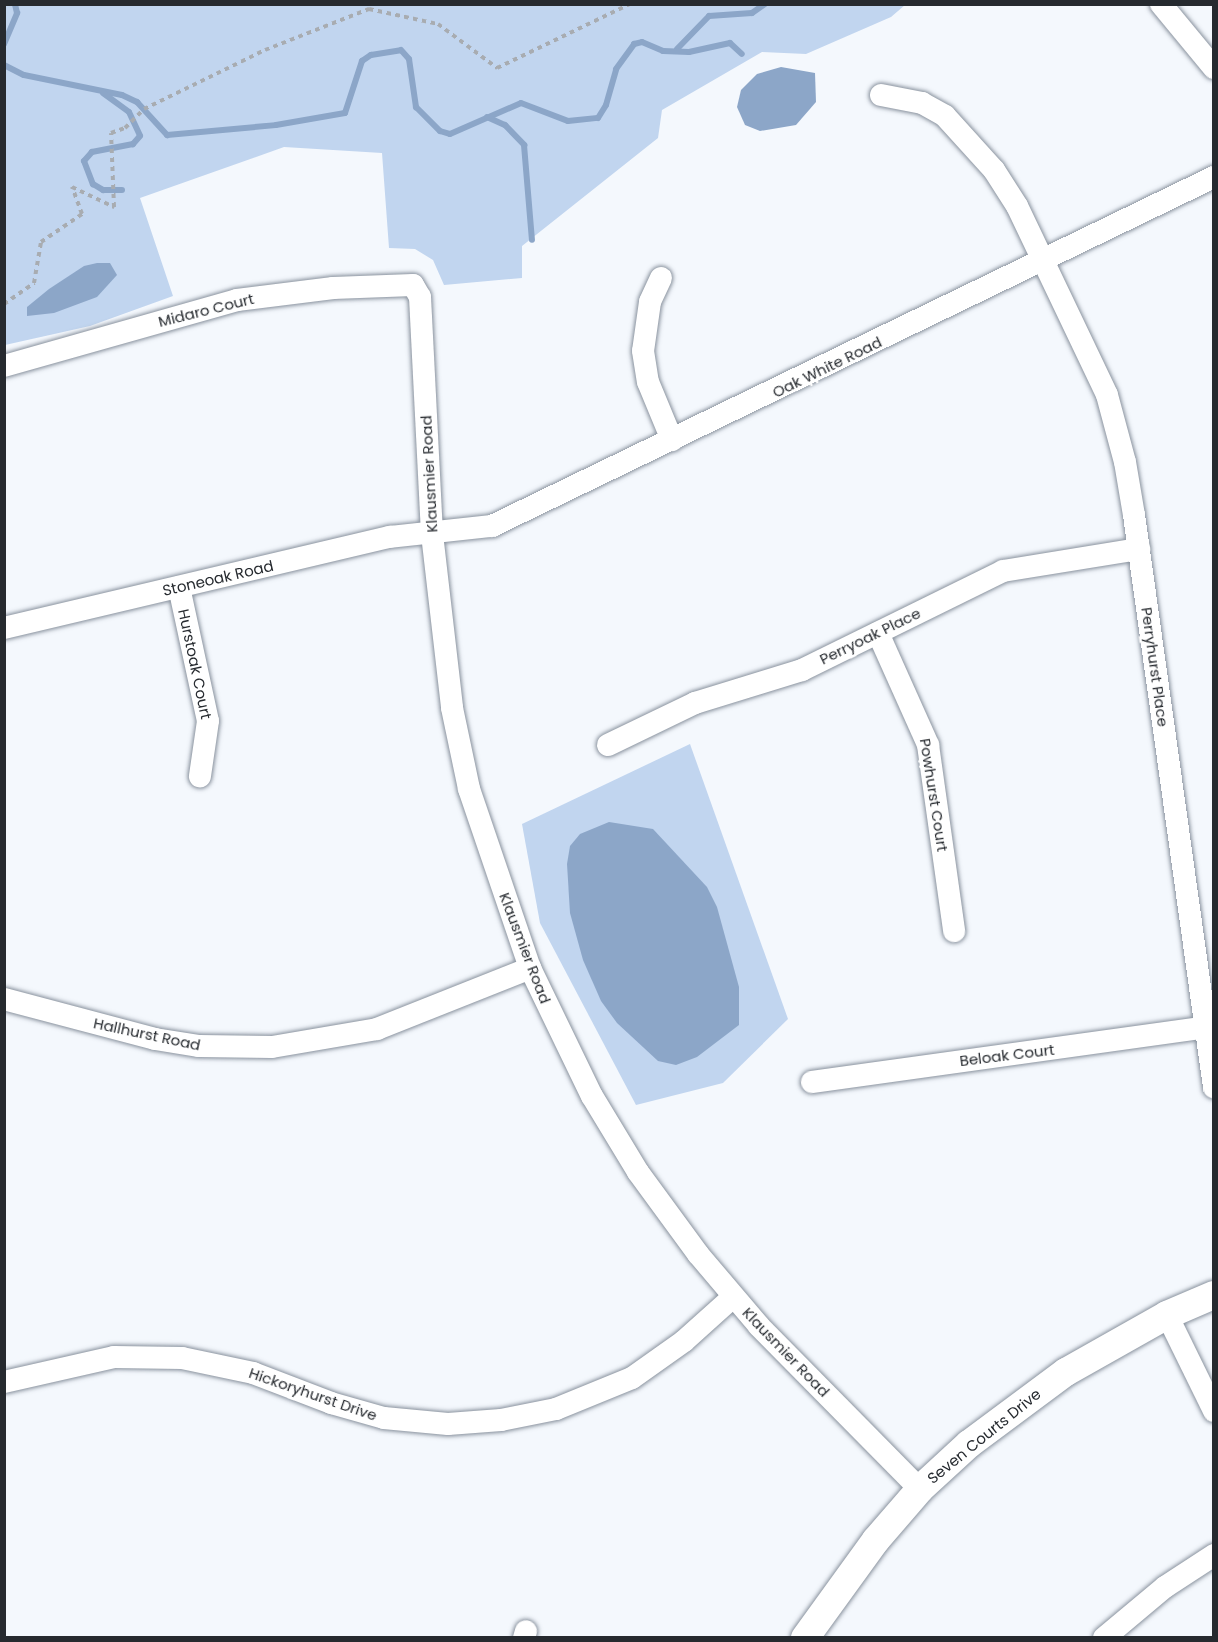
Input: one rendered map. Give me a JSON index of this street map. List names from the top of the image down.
{
  "streets": {
    "street": [
      "Midaro Court",
      "Oak White Road",
      "Klausmier Road",
      "Stoneoak Road",
      "Perryoak Place",
      "Hurstoak Court",
      "Perryhurst Place",
      "Powhurst Court",
      "Hallhurst Road",
      "Beloak Court",
      "Hickoryhurst Drive",
      "Seven Courts Drive"
    ]
  },
  "crossings": [
    ["Midaro Court", "Klausmier Road"],
    ["Oak White Road", "Klausmier Road"],
    ["Oak White Road", "Stoneoak Road"],
    ["Oak White Road", "Perryhurst Place"],
    ["Klausmier Road", "Stoneoak Road"],
    ["Klausmier Road", "Hallhurst Road"],
    ["Klausmier Road", "Hickoryhurst Drive"],
    ["Klausmier Road", "Seven Courts Drive"],
    ["Stoneoak Road", "Hurstoak Court"],
    ["Perryoak Place", "Perryhurst Place"],
    ["Perryoak Place", "Powhurst Court"],
    ["Perryhurst Place", "Beloak Court"]
  ]
}
